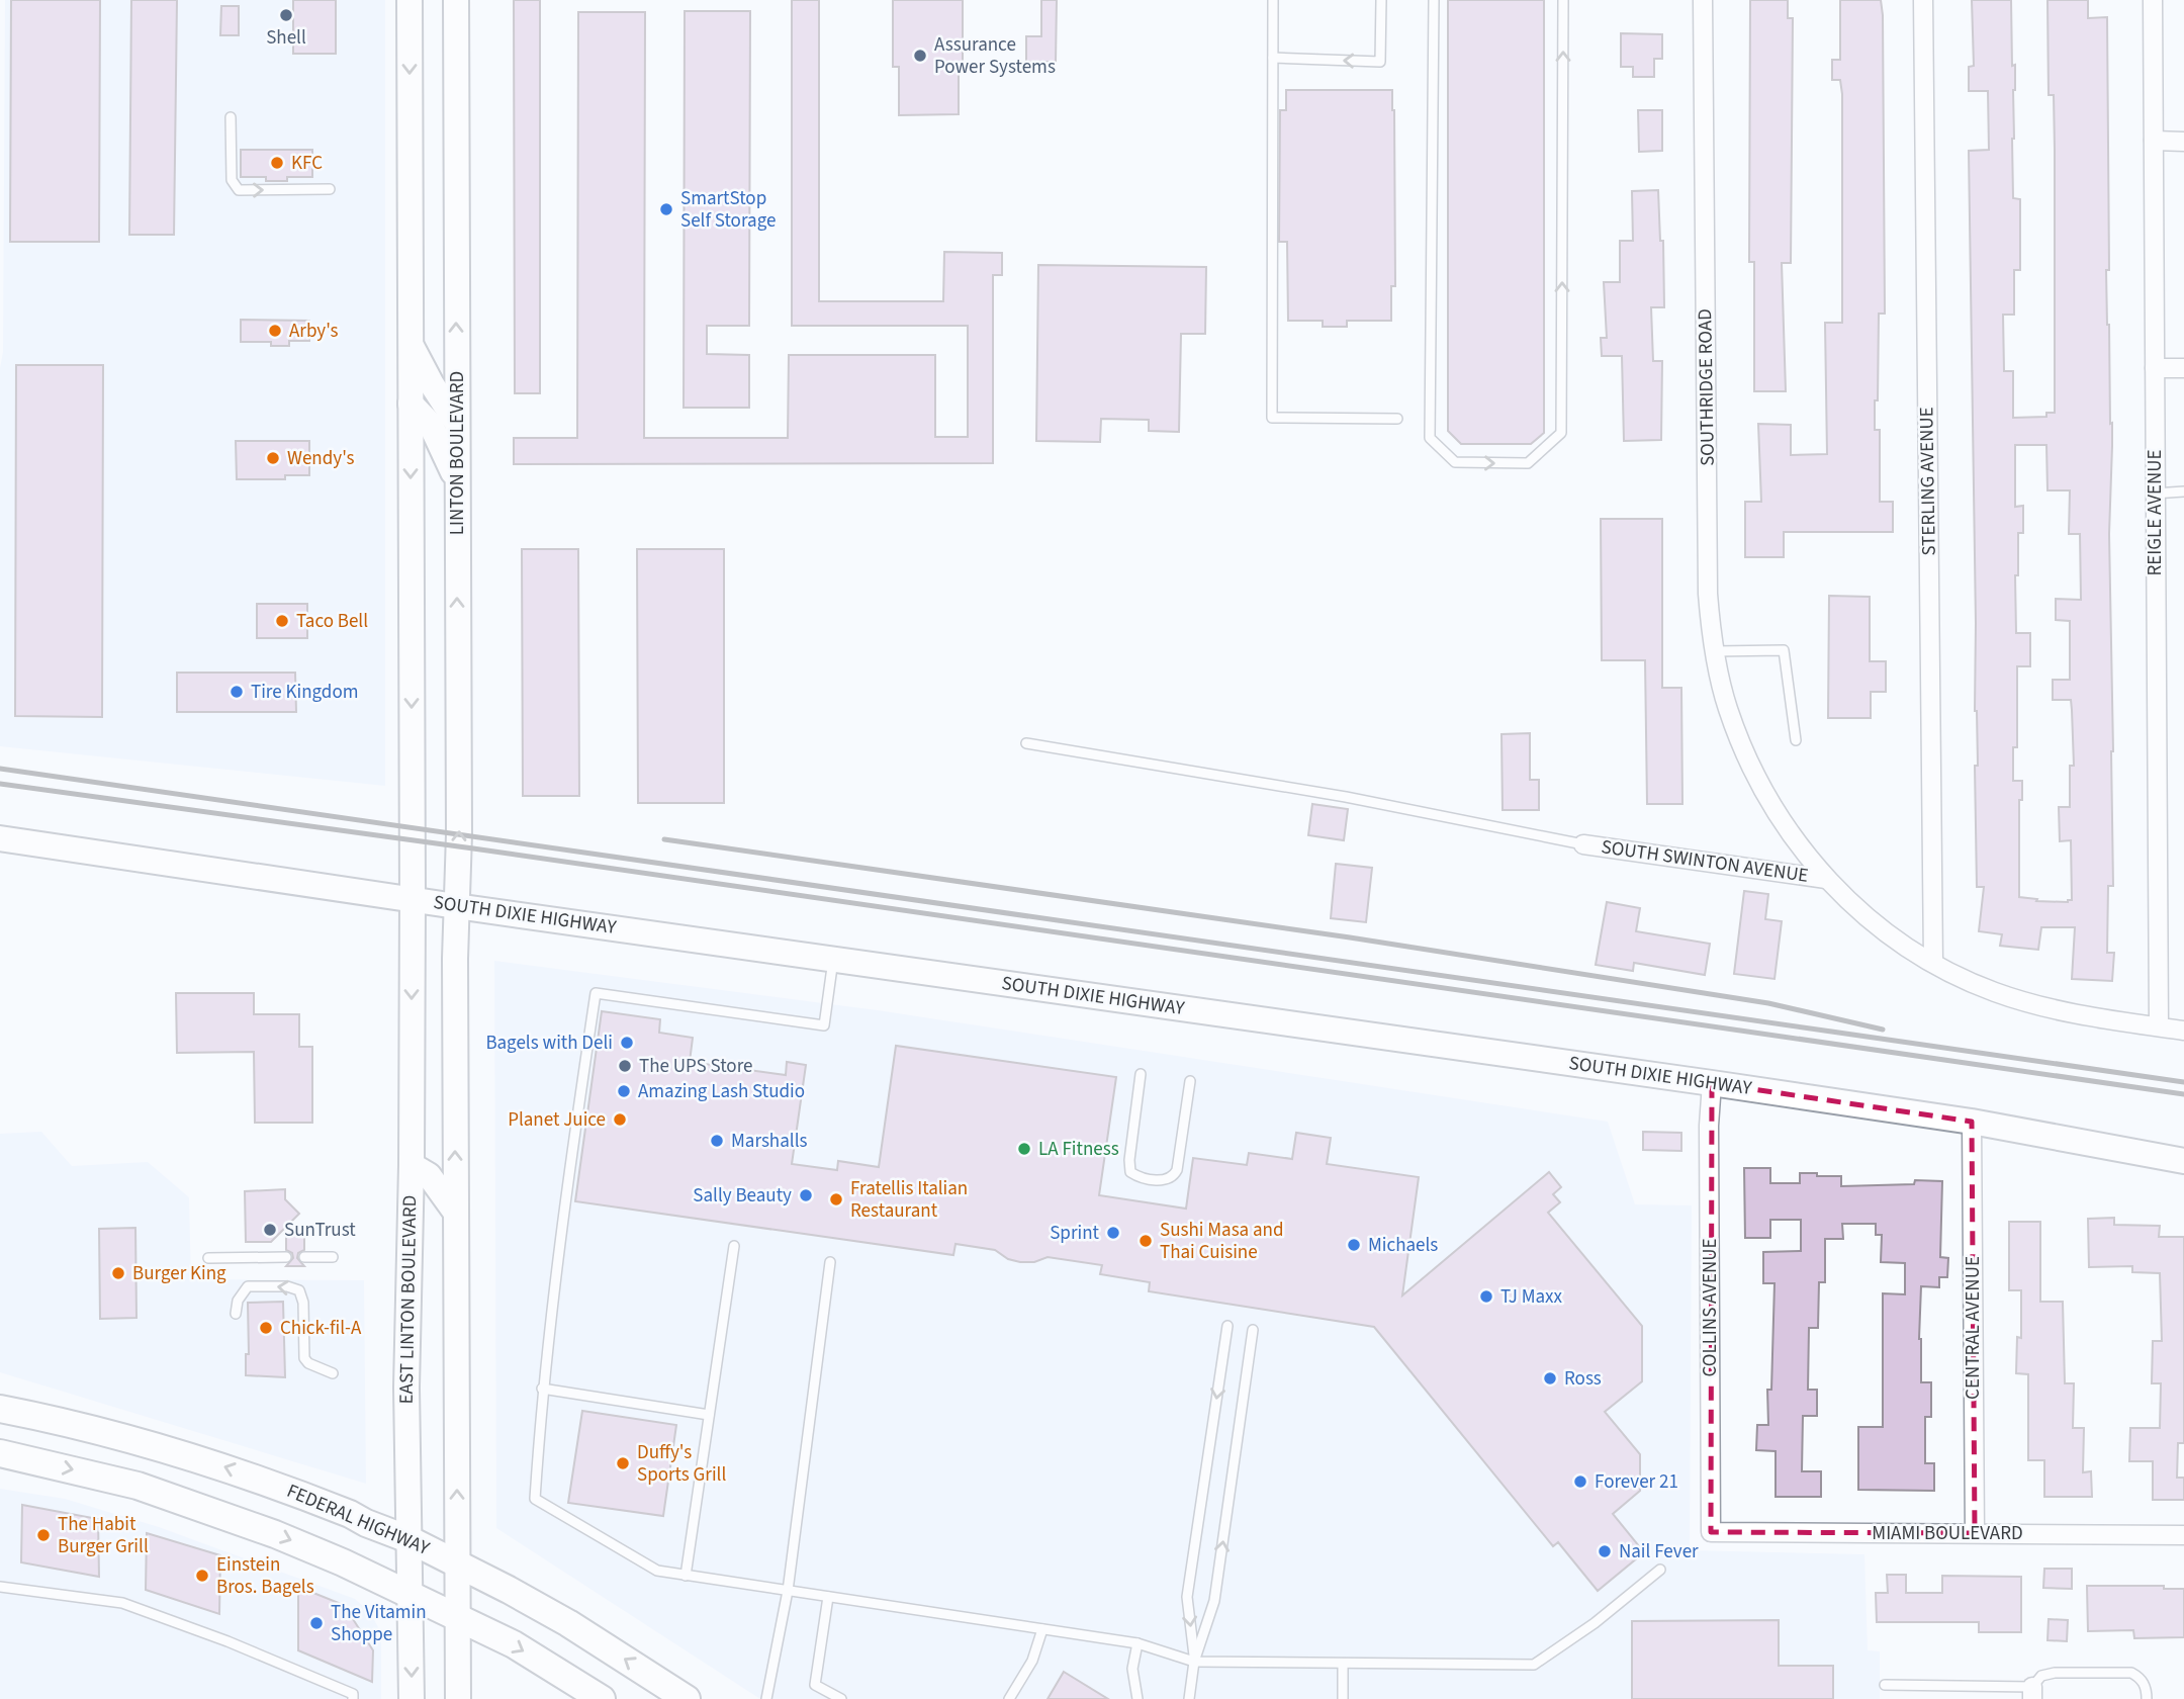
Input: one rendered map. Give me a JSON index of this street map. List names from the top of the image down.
{
  "streets": {
    "main road": [
      "LINTON BOULEVARD",
      "SOUTH DIXIE HIGHWAY",
      "EAST LINTON BOULEVARD",
      "FEDERAL HIGHWAY"
    ],
    "street": [
      "SOUTHRIDGE ROAD",
      "STERLING AVENUE",
      "REIGLE AVENUE",
      "SOUTH SWINTON AVENUE",
      "COLLINS AVENUE",
      "CENTRAL AVENUE",
      "MIAMI BOULEVARD"
    ]
  },
  "crossings": [
    ["SOUTHRIDGE ROAD", "SOUTH SWINTON AVENUE"],
    ["LINTON BOULEVARD", "SOUTH DIXIE HIGHWAY"],
    ["STERLING AVENUE", "SOUTH SWINTON AVENUE"],
    ["REIGLE AVENUE", "SOUTH SWINTON AVENUE"],
    ["SOUTH DIXIE HIGHWAY", "EAST LINTON BOULEVARD"],
    ["SOUTH DIXIE HIGHWAY", "COLLINS AVENUE"],
    ["SOUTH DIXIE HIGHWAY", "CENTRAL AVENUE"],
    ["EAST LINTON BOULEVARD", "FEDERAL HIGHWAY"],
    ["COLLINS AVENUE", "MIAMI BOULEVARD"],
    ["CENTRAL AVENUE", "MIAMI BOULEVARD"]
  ],
  "places": [
    "Shell",
    "Assurance Power Systems",
    "KFC",
    "SmartStop Self Storage",
    "Arby's",
    "Wendy's",
    "Taco Bell",
    "Tire Kingdom",
    "Bagels with Deli",
    "The UPS Store",
    "Amazing Lash Studio",
    "Planet Juice",
    "Marshalls",
    "LA Fitness",
    "Sally Beauty",
    "Fratellis Italian Restaurant",
    "SunTrust",
    "Sprint",
    "Sushi Masa and Thai Cuisine",
    "Michaels",
    "Burger King",
    "TJ Maxx",
    "Chick-fil-A",
    "Ross",
    "Duffy's Sports Grill",
    "Forever 21",
    "The Habit Burger Grill",
    "Nail Fever",
    "Einstein Bros. Bagels",
    "The Vitamin Shoppe"
  ]
}
